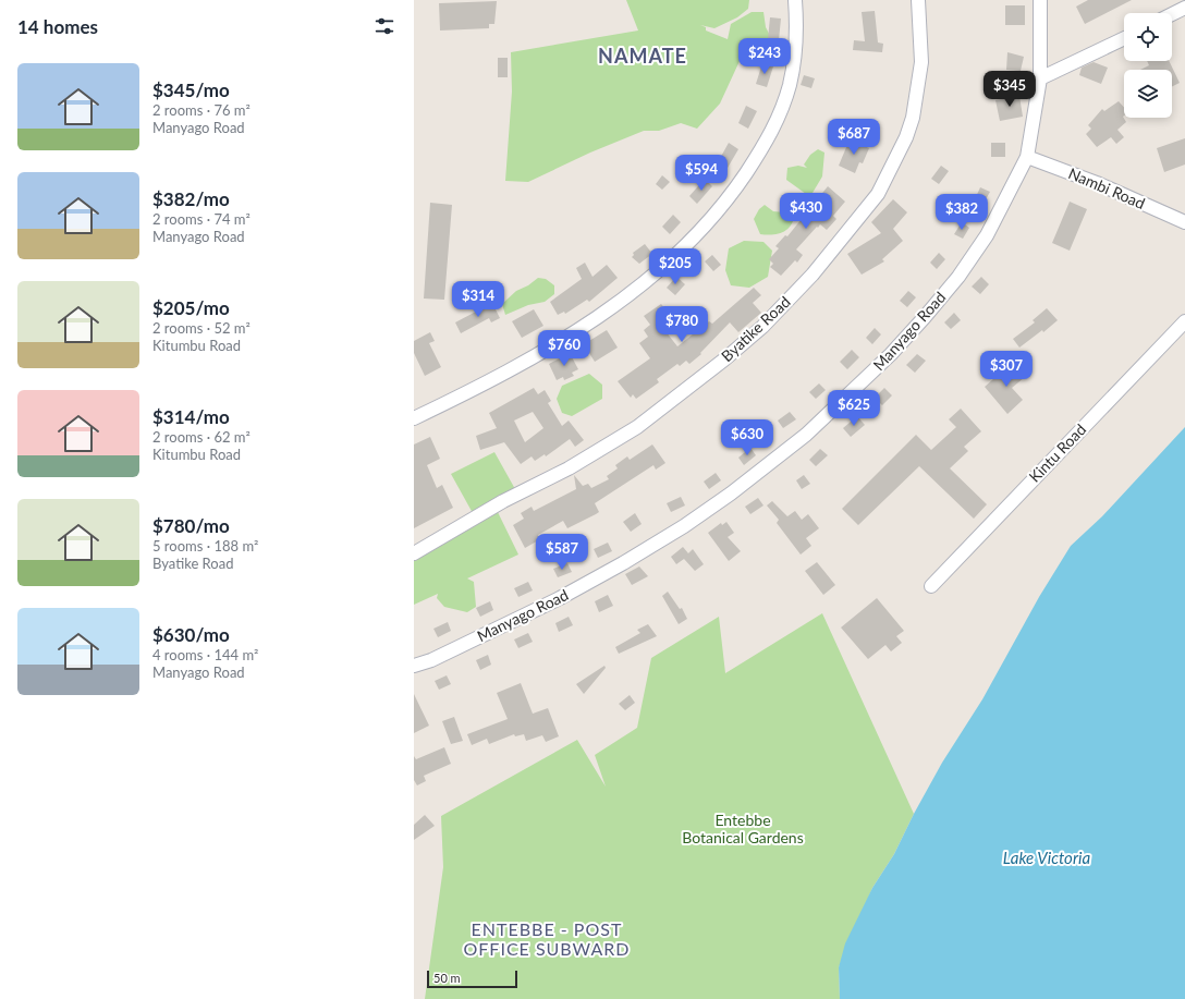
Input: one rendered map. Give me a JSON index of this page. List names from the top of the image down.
{
  "streets": {
    "street": [
      "Nambi Road",
      "Byatike Road",
      "Manyago Road",
      "Kintu Road"
    ]
  },
  "crossings": [
    ["Nambi Road", "Manyago Road"]
  ],
  "districts": ["NAMATE", "ENTEBBE - POST OFFICE SUBWARD"],
  "water": ["Lake Victoria"],
  "parks": ["Entebbe Botanical Gardens"],
  "scale_bar": "50 m",
  "page": {
    "heading": "14 homes",
    "price": [
      "$243",
      "$345",
      "$687",
      "$594",
      "$430",
      "$382",
      "$205",
      "$314",
      "$780",
      "$760",
      "$307",
      "$625",
      "$630",
      "$587"
    ],
    "list": [
      {
        "name": "$345/mo",
        "note": "2 rooms · 76 m² · Manyago Road"
      },
      {
        "name": "$382/mo",
        "note": "2 rooms · 74 m² · Manyago Road"
      },
      {
        "name": "$205/mo",
        "note": "2 rooms · 52 m² · Kitumbu Road"
      },
      {
        "name": "$314/mo",
        "note": "2 rooms · 62 m² · Kitumbu Road"
      },
      {
        "name": "$780/mo",
        "note": "5 rooms · 188 m² · Byatike Road"
      },
      {
        "name": "$630/mo",
        "note": "4 rooms · 144 m² · Manyago Road"
      }
    ],
    "scale": "50 m"
  }
}
